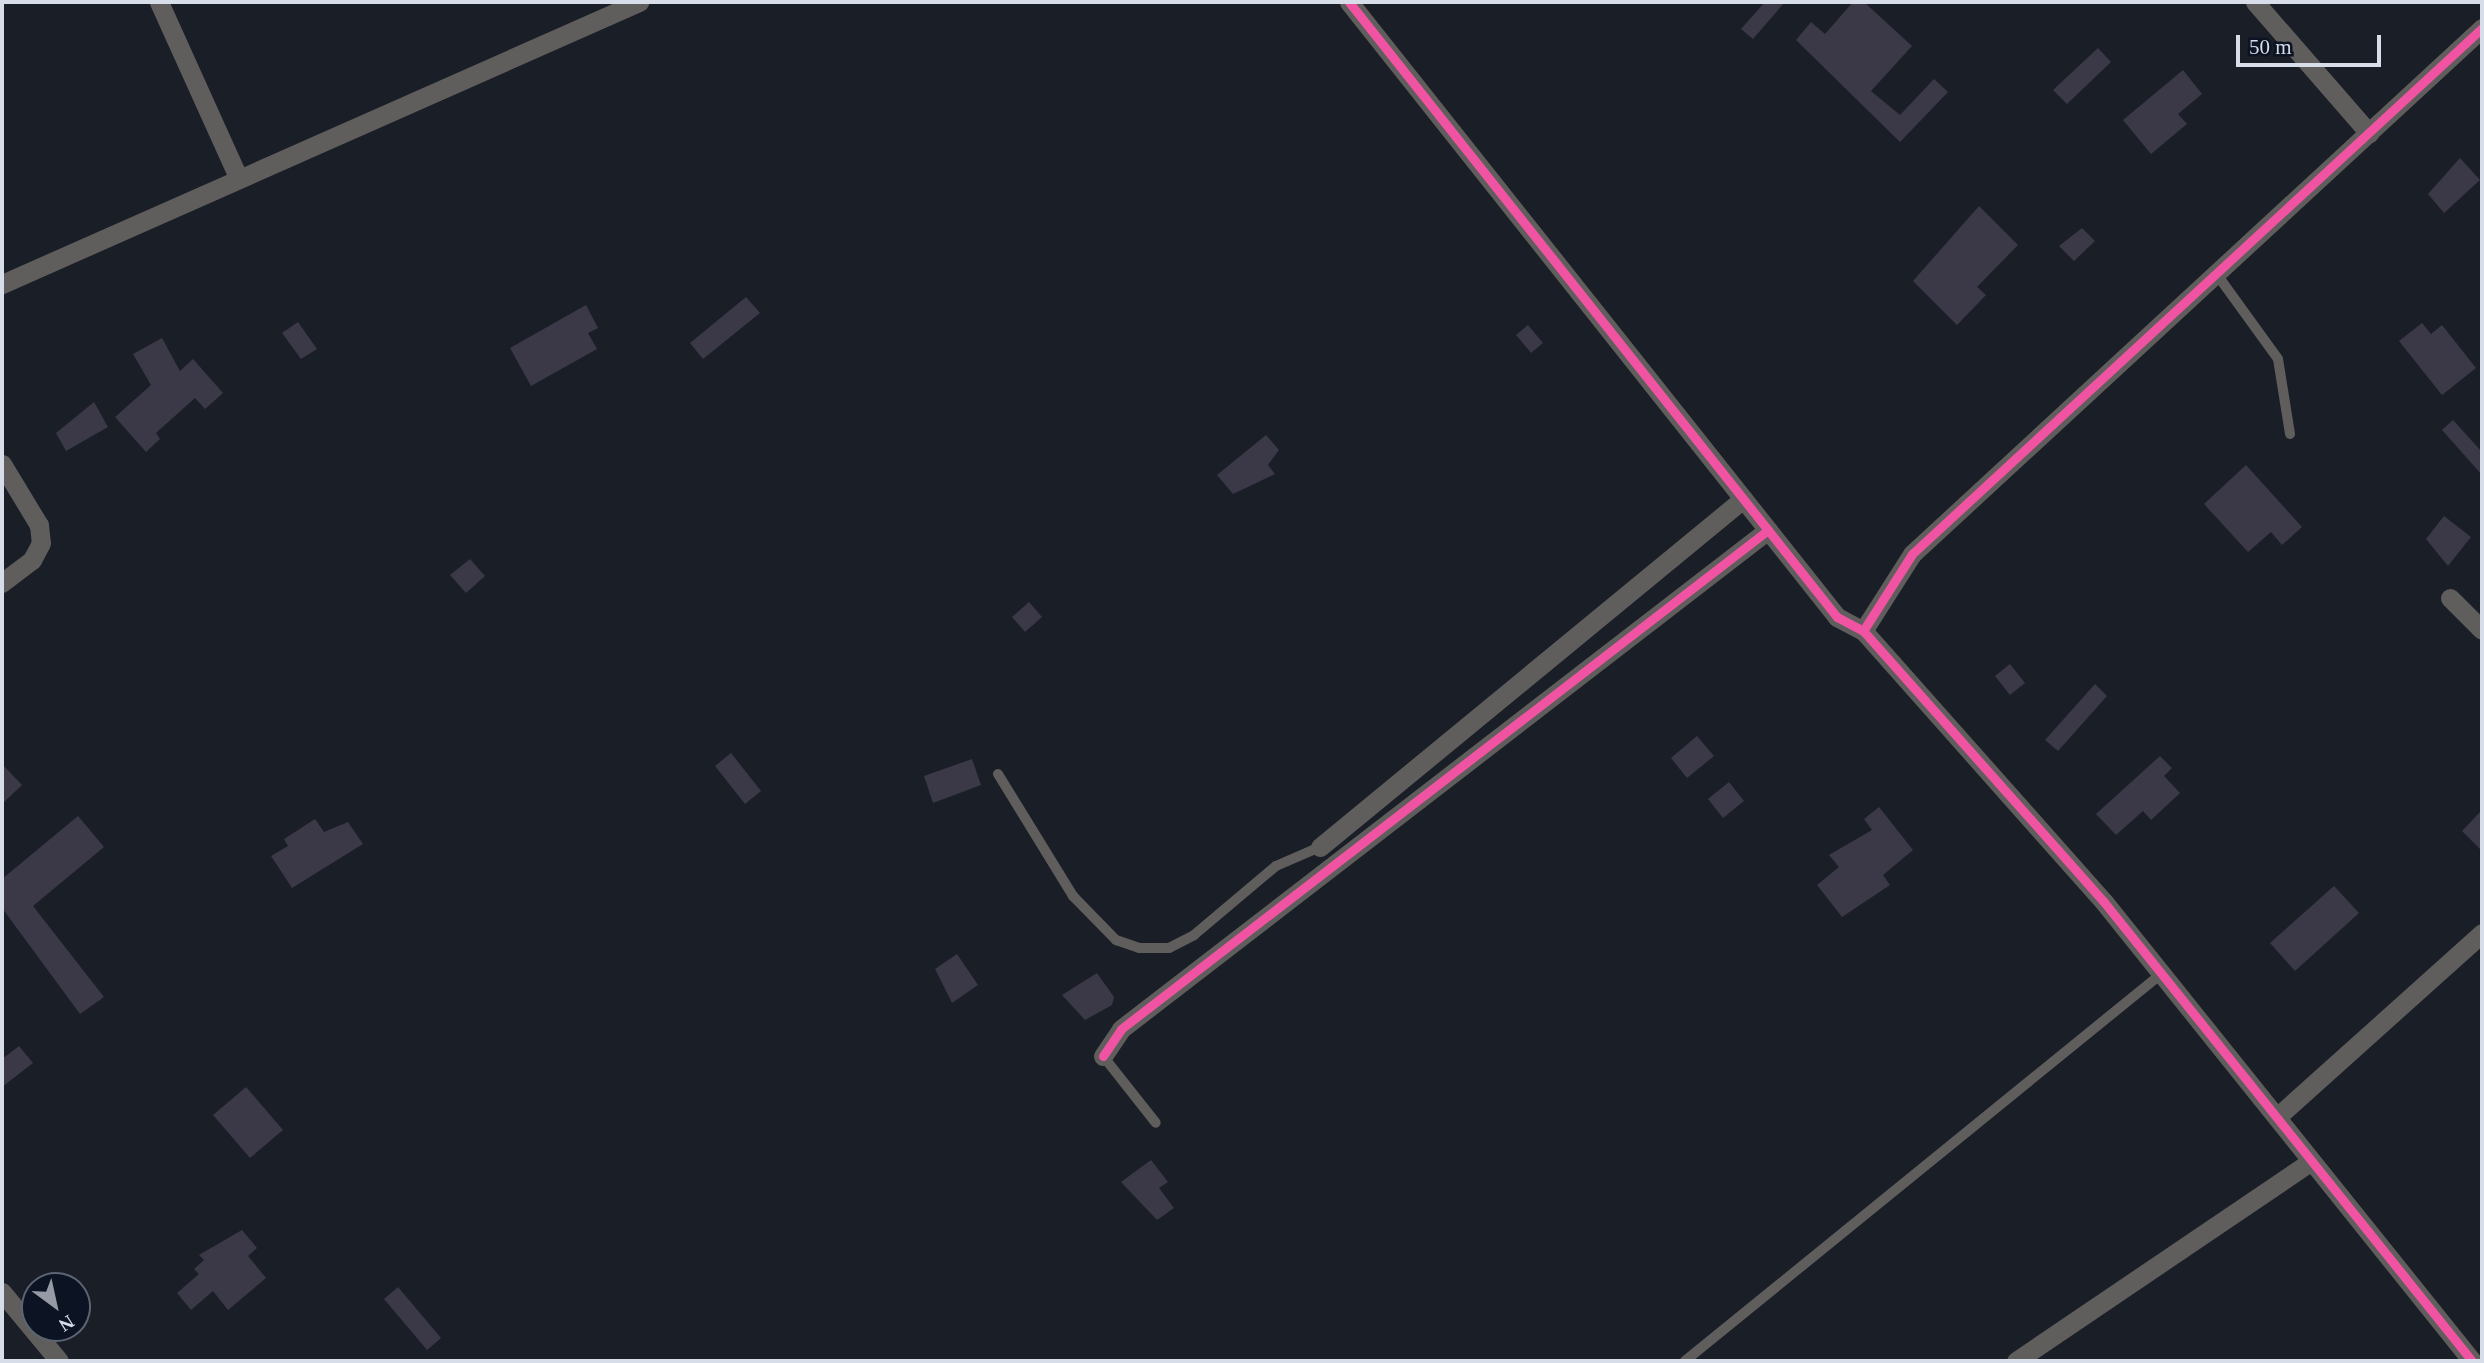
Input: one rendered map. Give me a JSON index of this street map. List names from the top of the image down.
{
  "scale_bar": "50 m",
  "north": "bottom right"
}
